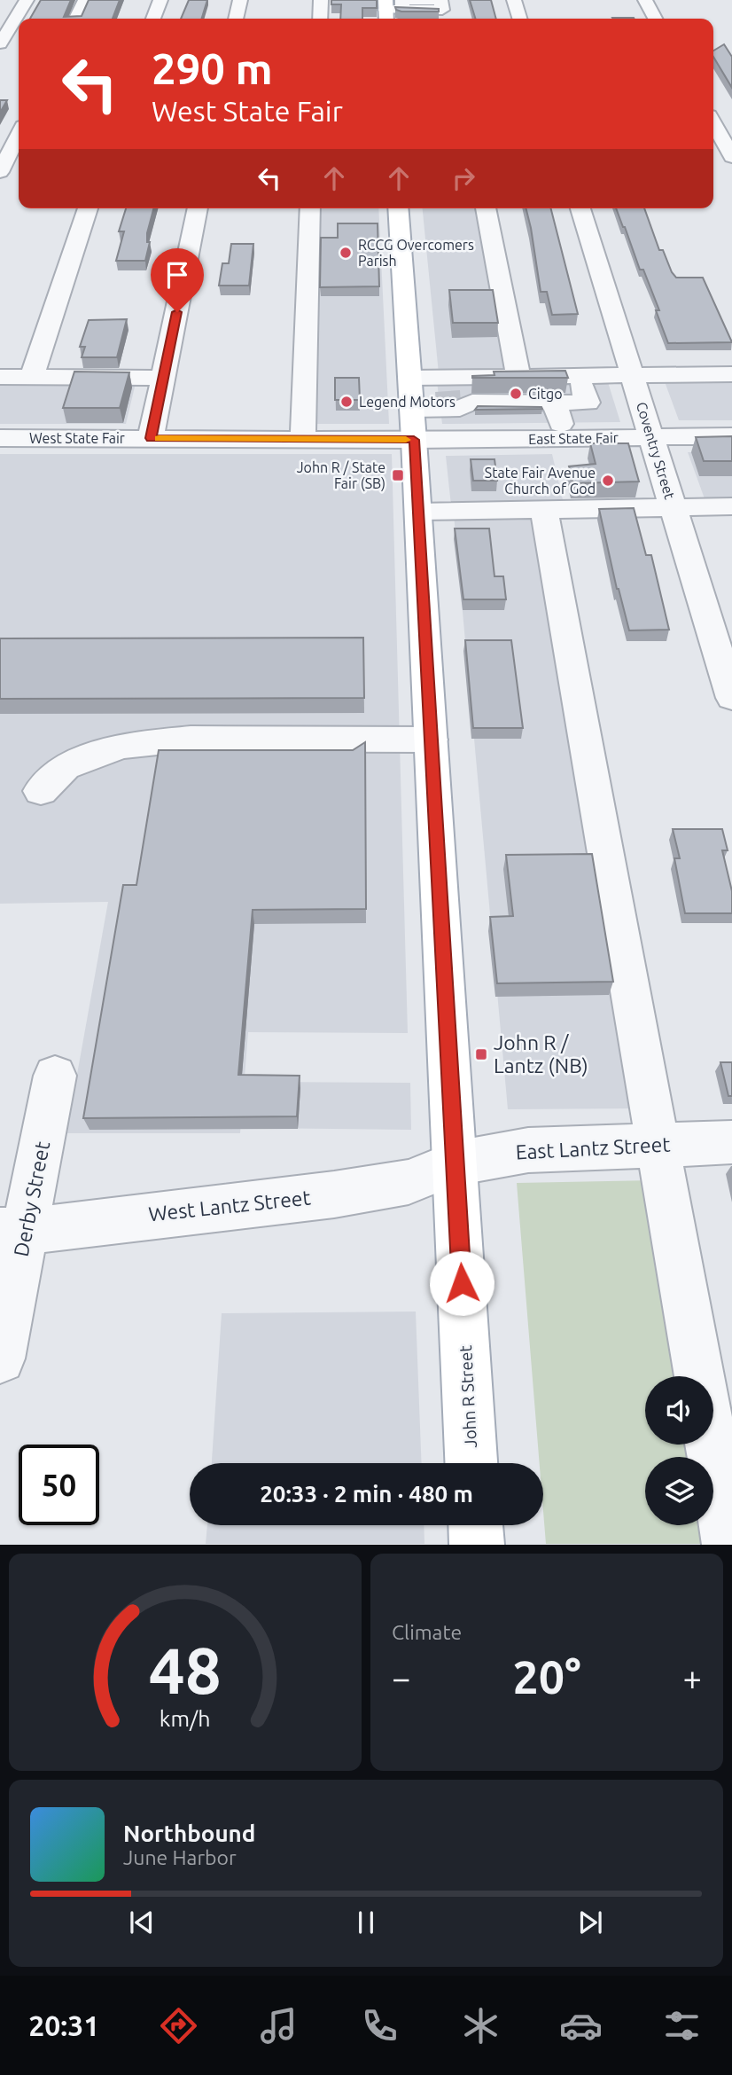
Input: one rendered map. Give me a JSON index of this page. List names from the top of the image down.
{
  "streets": {
    "main road": ["John R Street"],
    "street": [
      "West State Fair",
      "East State Fair",
      "Coventry Street",
      "East Lantz Street",
      "Derby Street",
      "West Lantz Street"
    ]
  },
  "crossings": [
    ["West State Fair", "East State Fair"],
    ["West State Fair", "John R Street"],
    ["East State Fair", "Coventry Street"],
    ["East State Fair", "John R Street"],
    ["East Lantz Street", "West Lantz Street"],
    ["East Lantz Street", "John R Street"],
    ["Derby Street", "West Lantz Street"],
    ["West Lantz Street", "John R Street"]
  ],
  "places": {
    "other": [
      "RCCG Overcomers Parish",
      "Citgo",
      "Legend Motors",
      "State Fair Avenue Church of God"
    ],
    "transit": ["John R / State Fair (SB)", "John R / Lantz (NB)"]
  },
  "page": {
    "turn": ["290 m", "West State Fair"],
    "limit": "50",
    "trip": "20:33 · 2 min · 480 m",
    "tile": "Climate",
    "heat": ["−", "20°", "+"],
    "song": ["Northbound", "June Harbor"],
    "tabs": "20:31",
    "gauge": ["48", "km/h"]
  }
}
